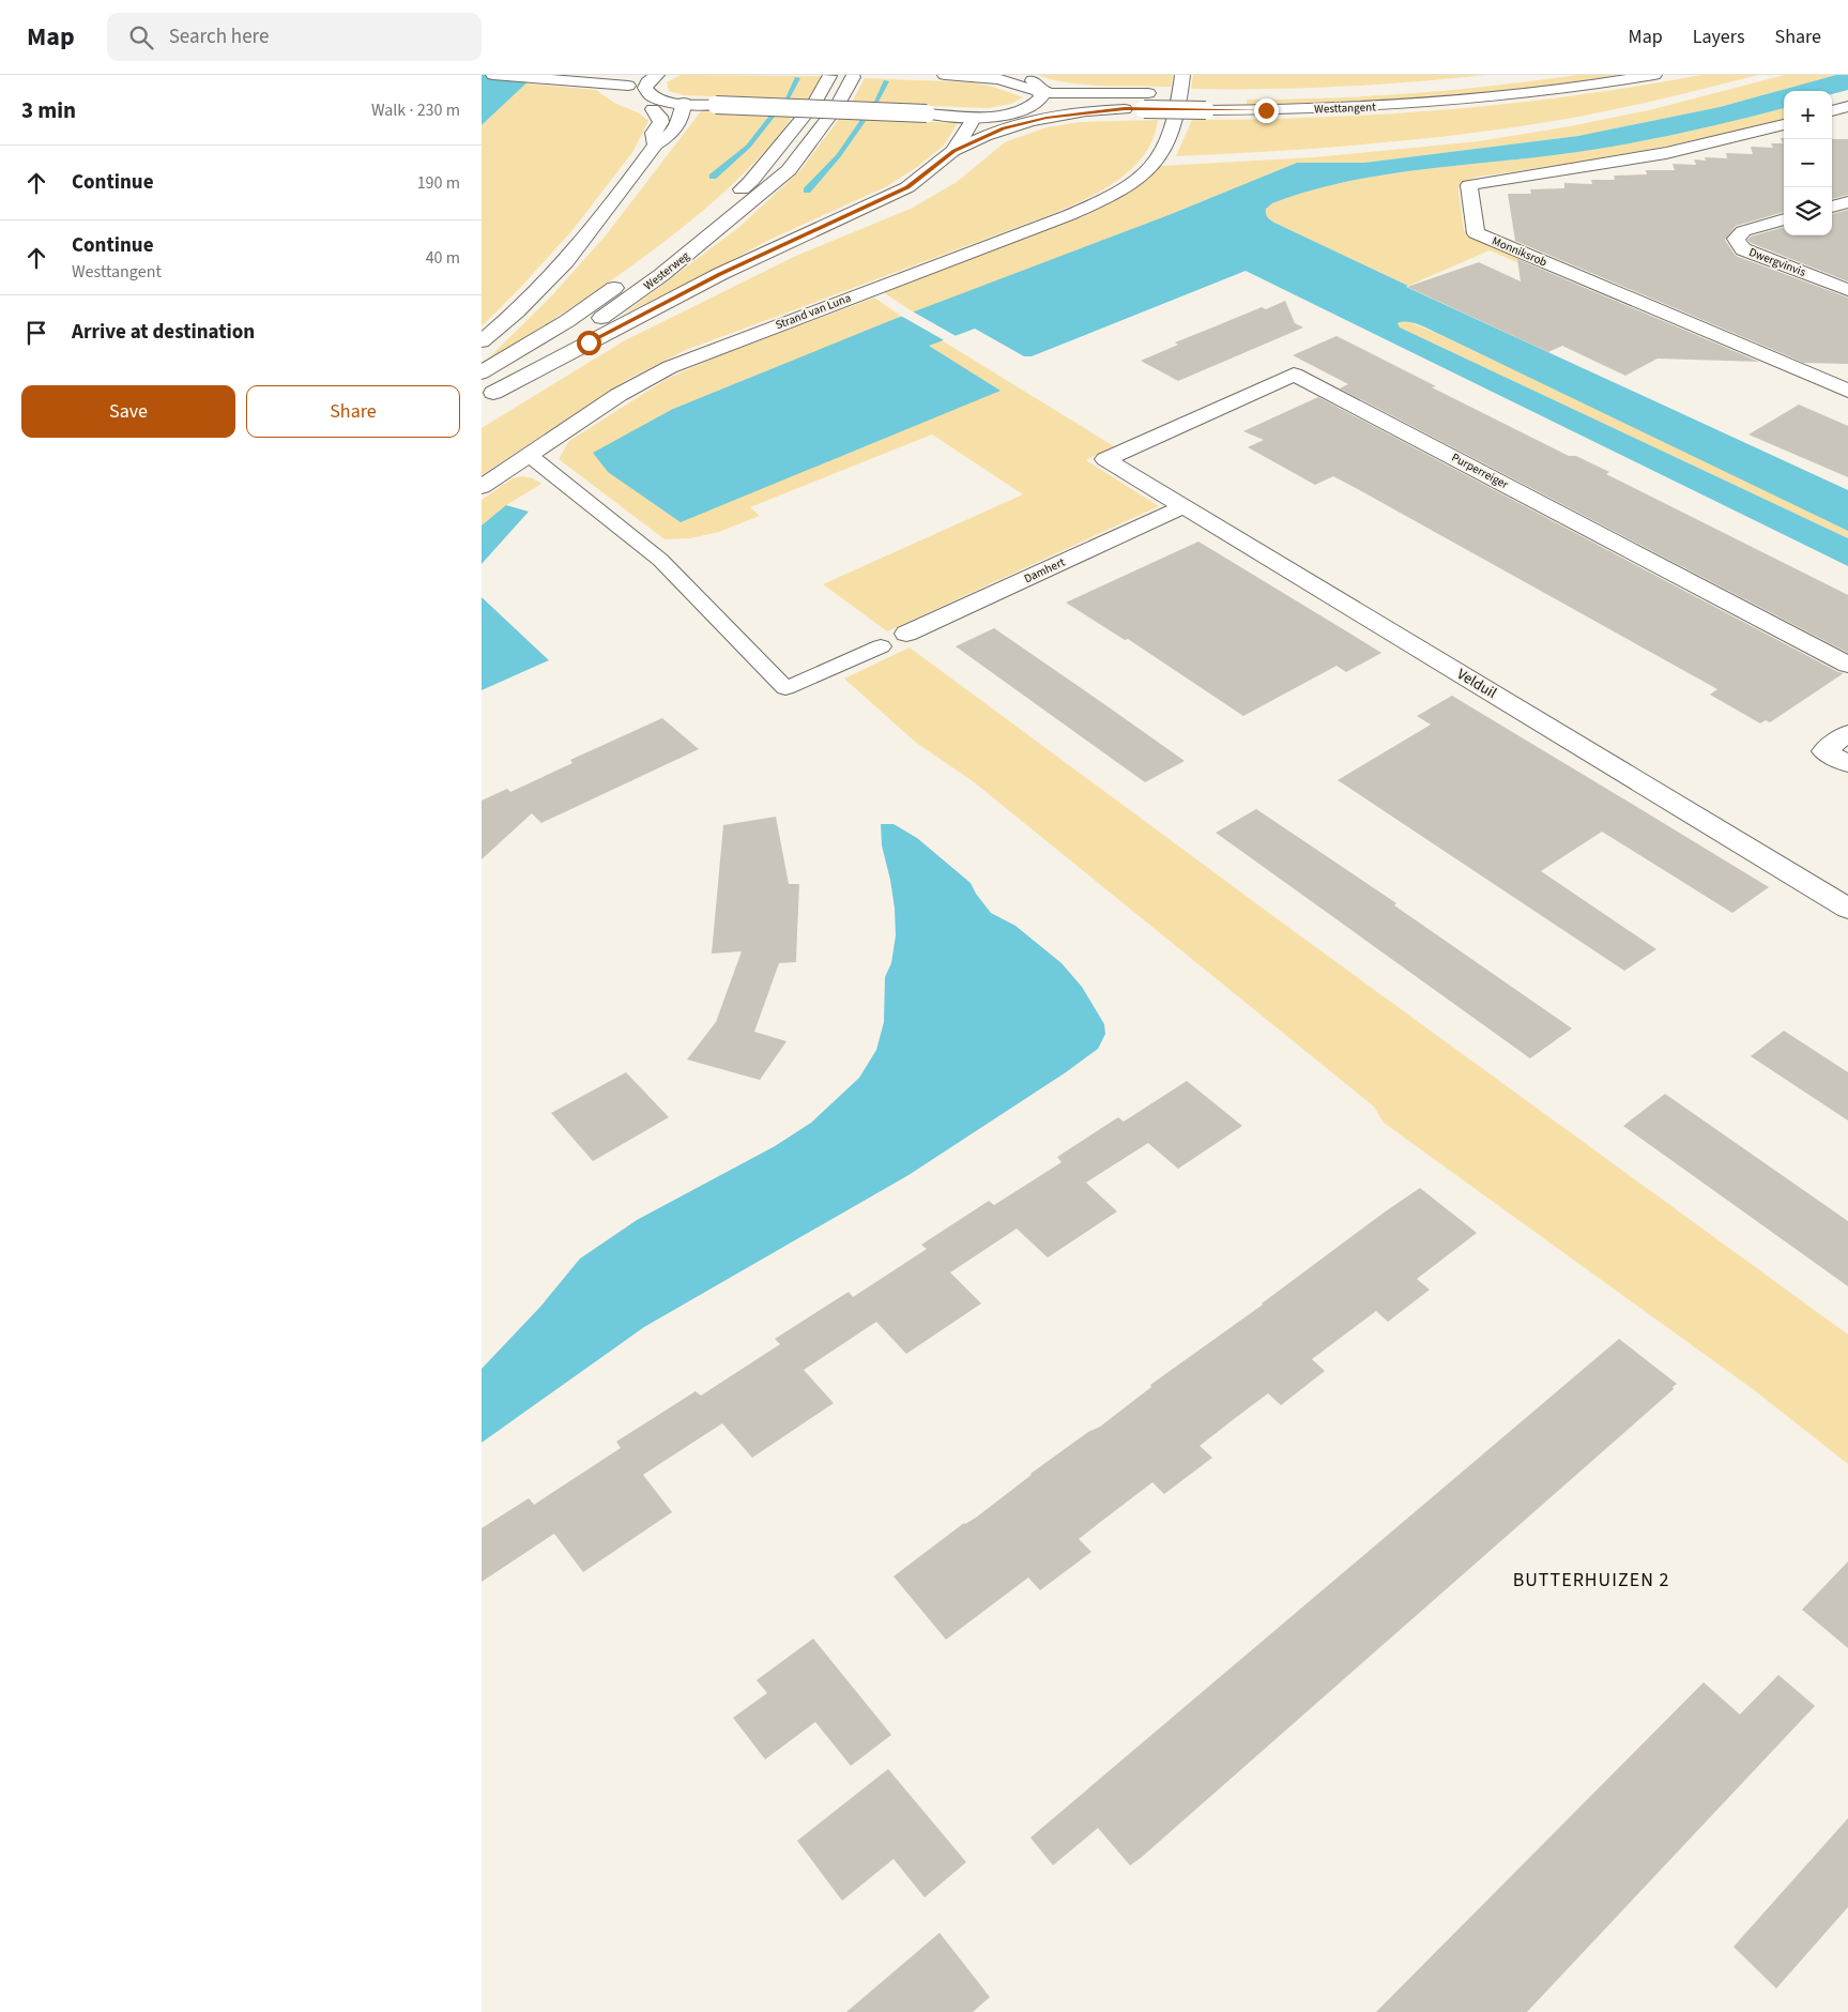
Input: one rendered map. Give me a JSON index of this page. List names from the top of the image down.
{
  "streets": {
    "main road": [
      "Westtangent",
      "Monniksrob",
      "Dwergvinvis",
      "Westerweg",
      "Strand van Luna",
      "Purperreiger",
      "Damhert",
      "Velduil"
    ]
  },
  "crossings": [
    ["Purperreiger", "Velduil"],
    ["Damhert", "Velduil"]
  ],
  "districts": ["BUTTERHUIZEN 2"],
  "page": {
    "header": "Map",
    "search": "Search here",
    "nav": ["Map", "Layers", "Share"],
    "heading": ["3 min", "Walk · 230 m"],
    "map_buttons": ["+", "−"],
    "list": [
      ["Continue", "190 m"],
      ["Continue", "Westtangent", "40 m"],
      "Arrive at destination"
    ],
    "buttons": ["Save", "Share"]
  }
}
